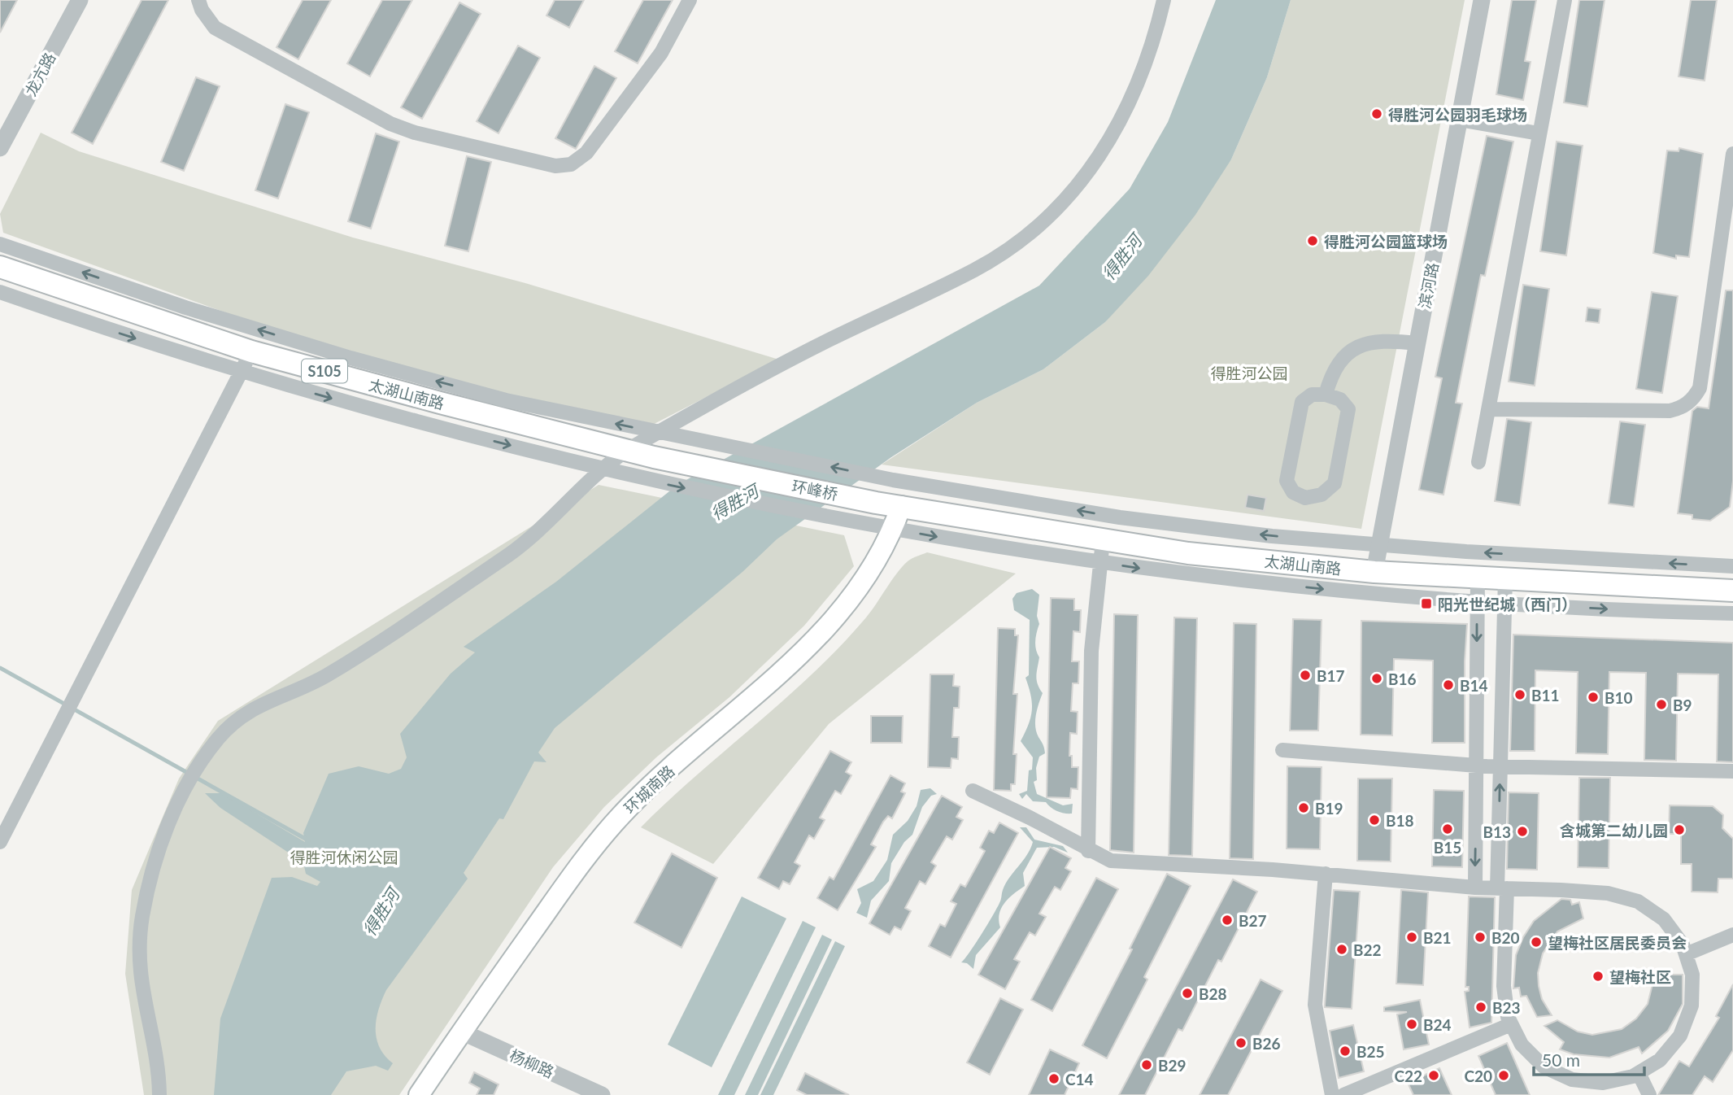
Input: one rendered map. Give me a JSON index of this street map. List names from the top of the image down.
{
  "streets": {
    "main road": [
      "S105",
      "太湖山南路",
      "环峰桥",
      "环城南路"
    ],
    "street": ["龙亢路", "滨河路", "杨柳路"]
  },
  "crossings": [
    ["滨河路", "太湖山南路"],
    ["太湖山南路", "环峰桥"],
    ["太湖山南路", "环城南路"],
    ["环城南路", "杨柳路"]
  ],
  "water": ["得胜河"],
  "parks": ["得胜河公园", "得胜河休闲公园"],
  "places": {
    "other": [
      "得胜河公园羽毛球场",
      "得胜河公园篮球场",
      "B17",
      "B16",
      "B14",
      "B11",
      "B10",
      "B9",
      "B19",
      "B18",
      "B15",
      "含城第二幼儿园",
      "B13",
      "B27",
      "B21",
      "B20",
      "望梅社区居民委员会",
      "B22",
      "望梅社区",
      "B28",
      "B23",
      "B24",
      "B26",
      "B25",
      "B29",
      "C22",
      "C20",
      "C14"
    ],
    "transit": ["阳光世纪城（西门）"]
  },
  "scale_bar": "50 m"
}
